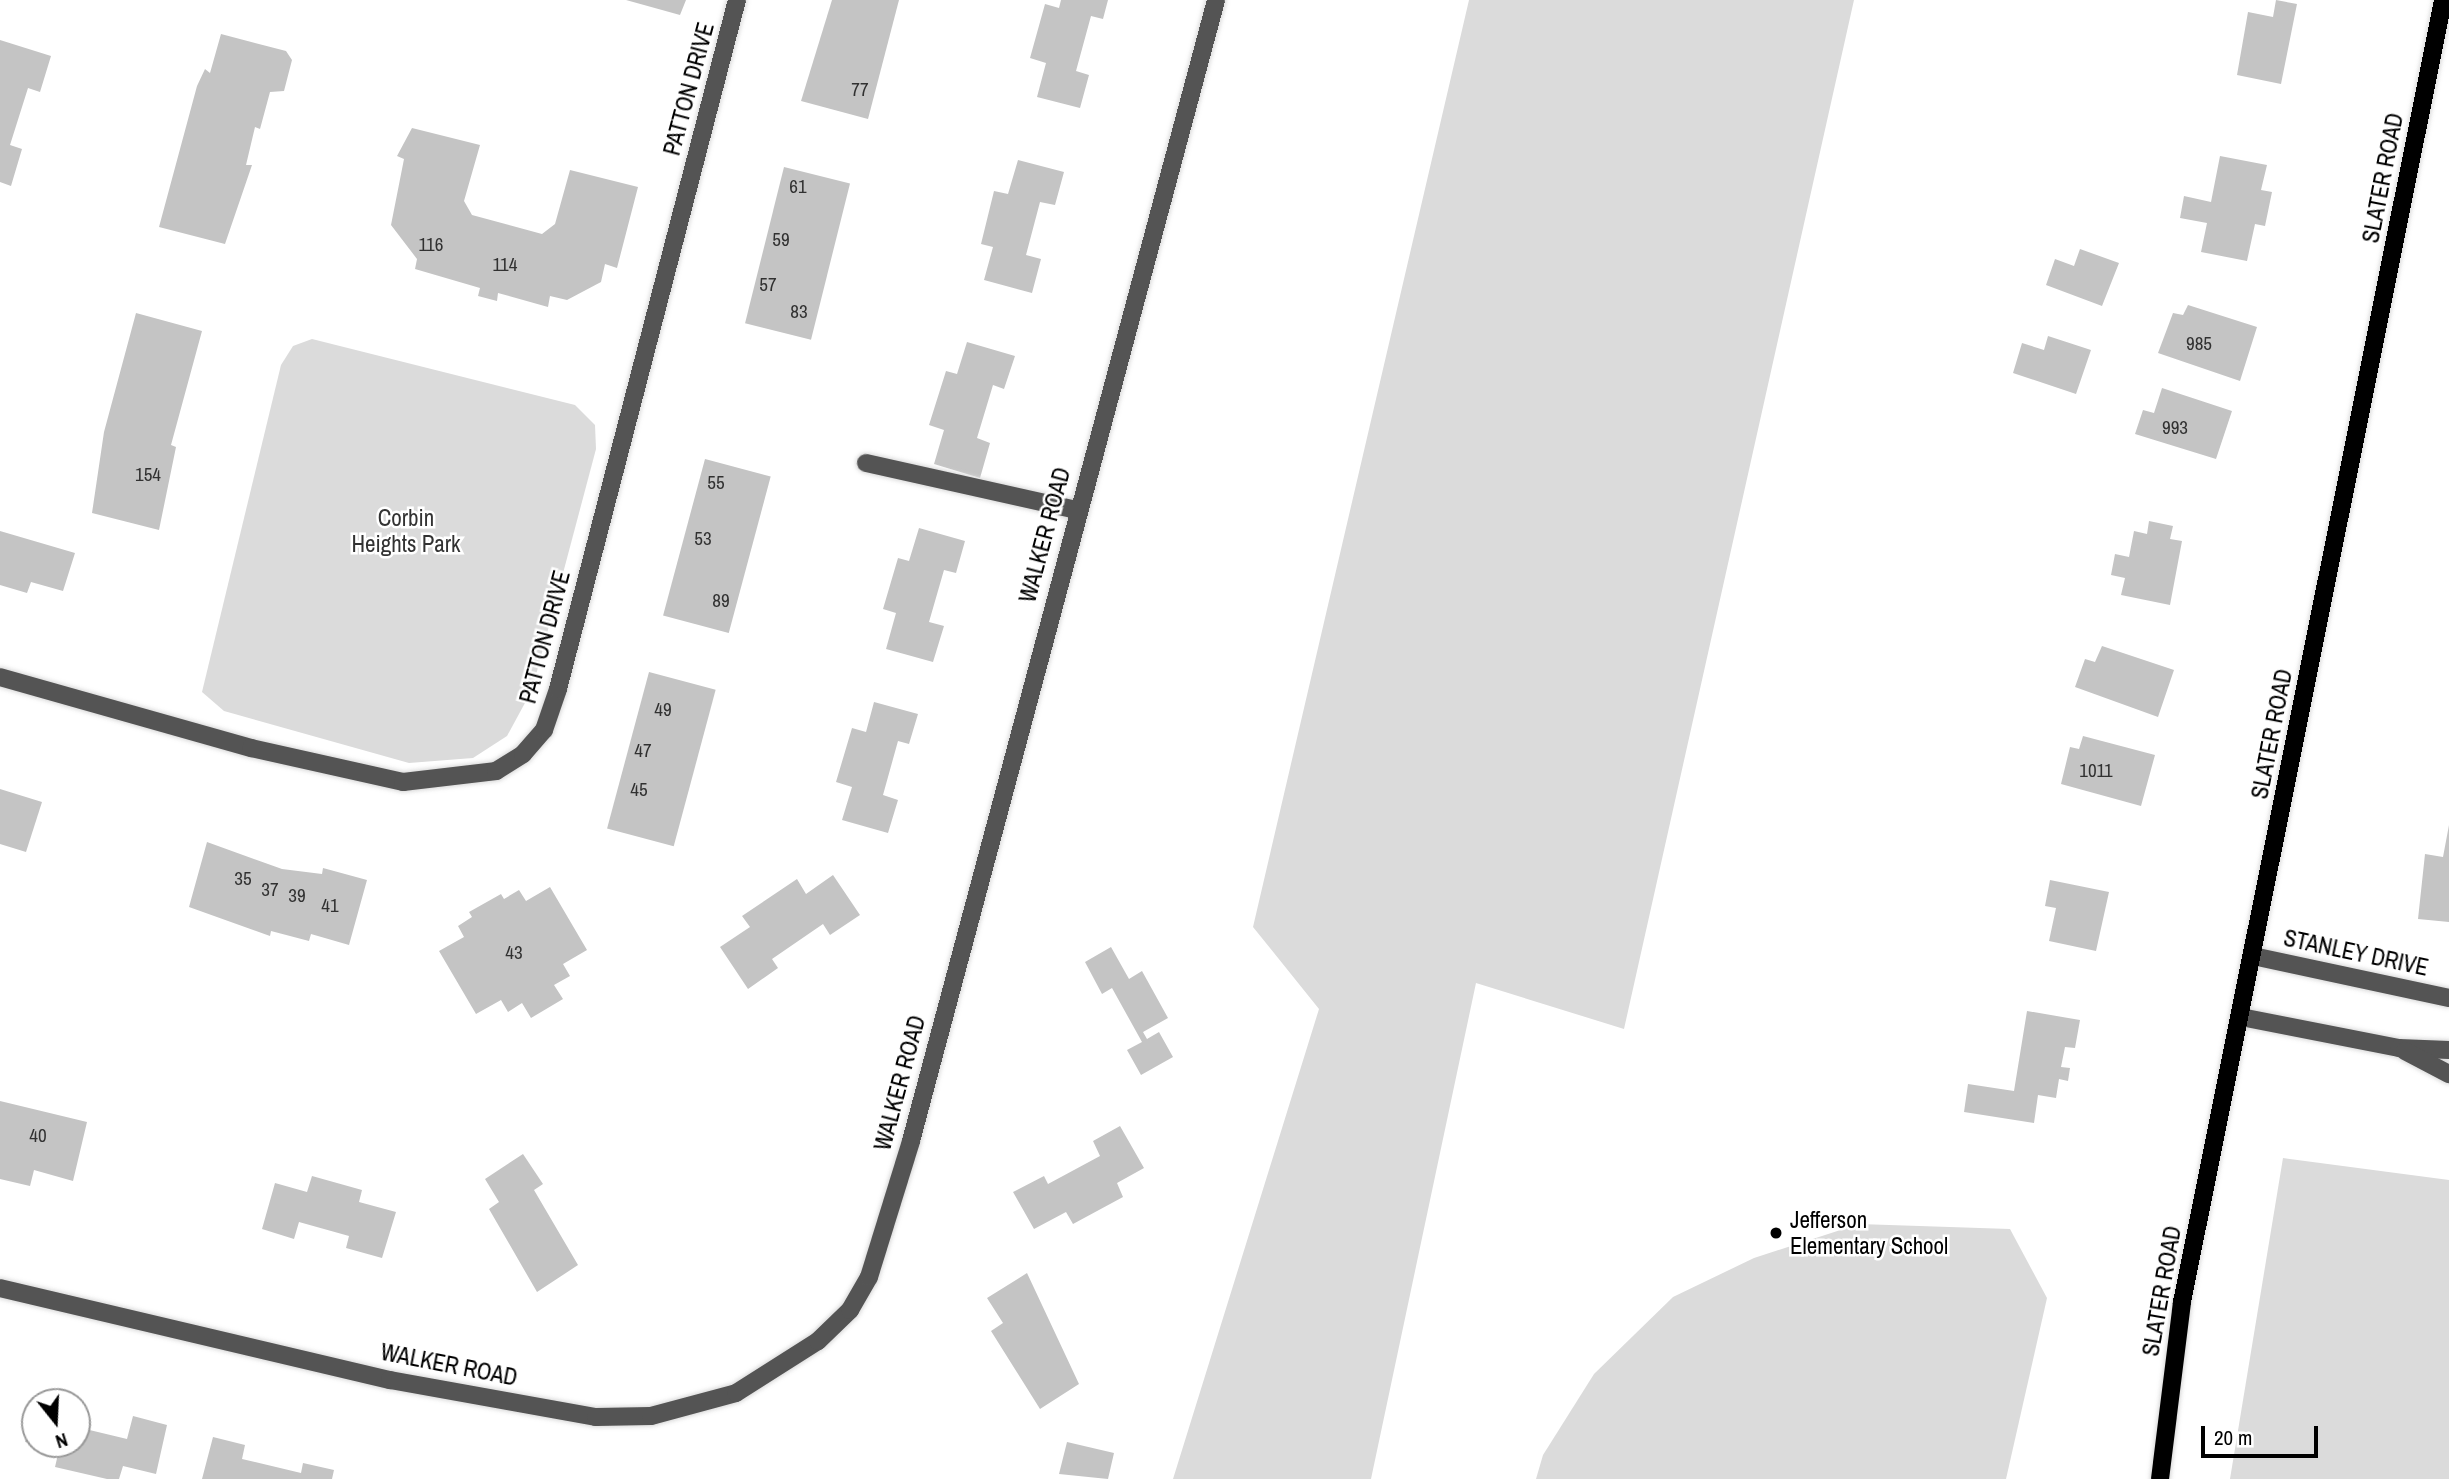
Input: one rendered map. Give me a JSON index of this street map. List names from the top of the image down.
{
  "streets": {
    "main road": ["SLATER ROAD"],
    "street": ["PATTON DRIVE", "WALKER ROAD", "STANLEY DRIVE"]
  },
  "crossings": [
    ["SLATER ROAD", "STANLEY DRIVE"]
  ],
  "parks": ["Corbin Heights Park"],
  "places": ["Jefferson Elementary School"],
  "house_numbers": [
    "77",
    "61",
    "59",
    "116",
    "114",
    "57",
    "83",
    "985",
    "993",
    "154",
    "55",
    "53",
    "89",
    "49",
    "47",
    "1011",
    "45",
    "35",
    "37",
    "39",
    "41",
    "43",
    "40"
  ],
  "scale_bar": "20 m",
  "north": "bottom"
}
